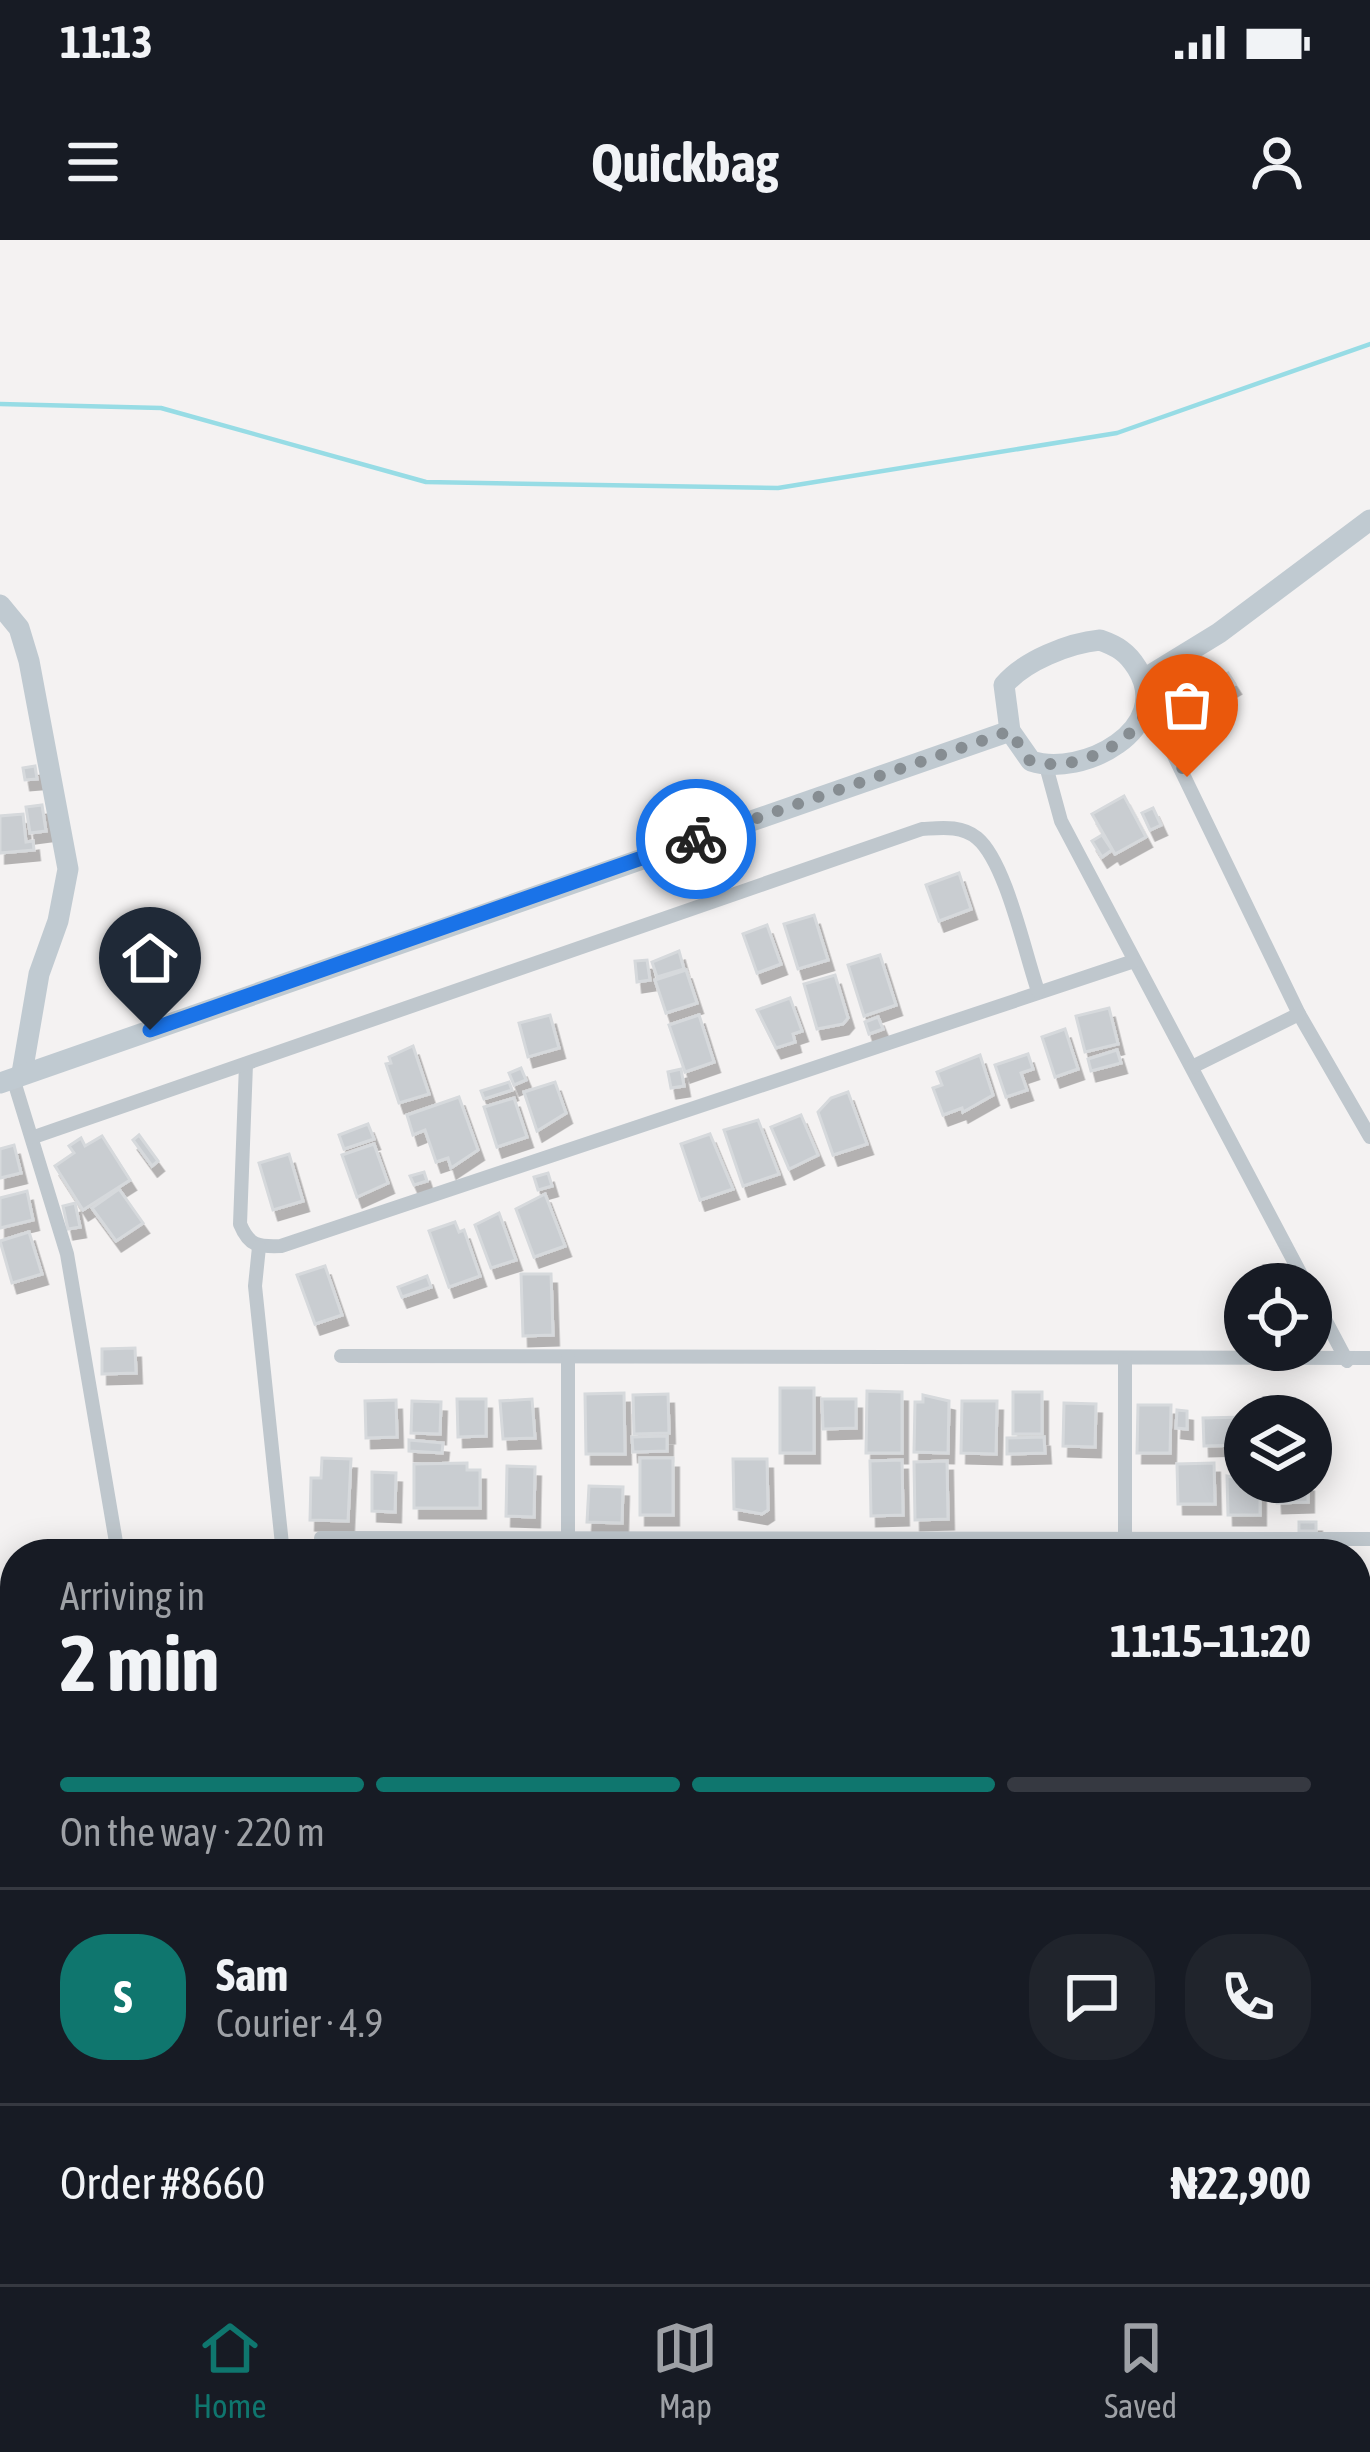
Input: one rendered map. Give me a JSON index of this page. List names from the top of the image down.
{
  "page": {
    "status": "11:13",
    "header": "Quickbag",
    "heading": ["2 min", "Arriving in", "11:15–11:20"],
    "panel": [
      "Sam",
      "Courier · 4.9",
      "Order #8660",
      "₦22,900"
    ],
    "bar": "On the way · 220 m",
    "round": "S",
    "tabs": ["Home", "Map", "Saved"]
  }
}
